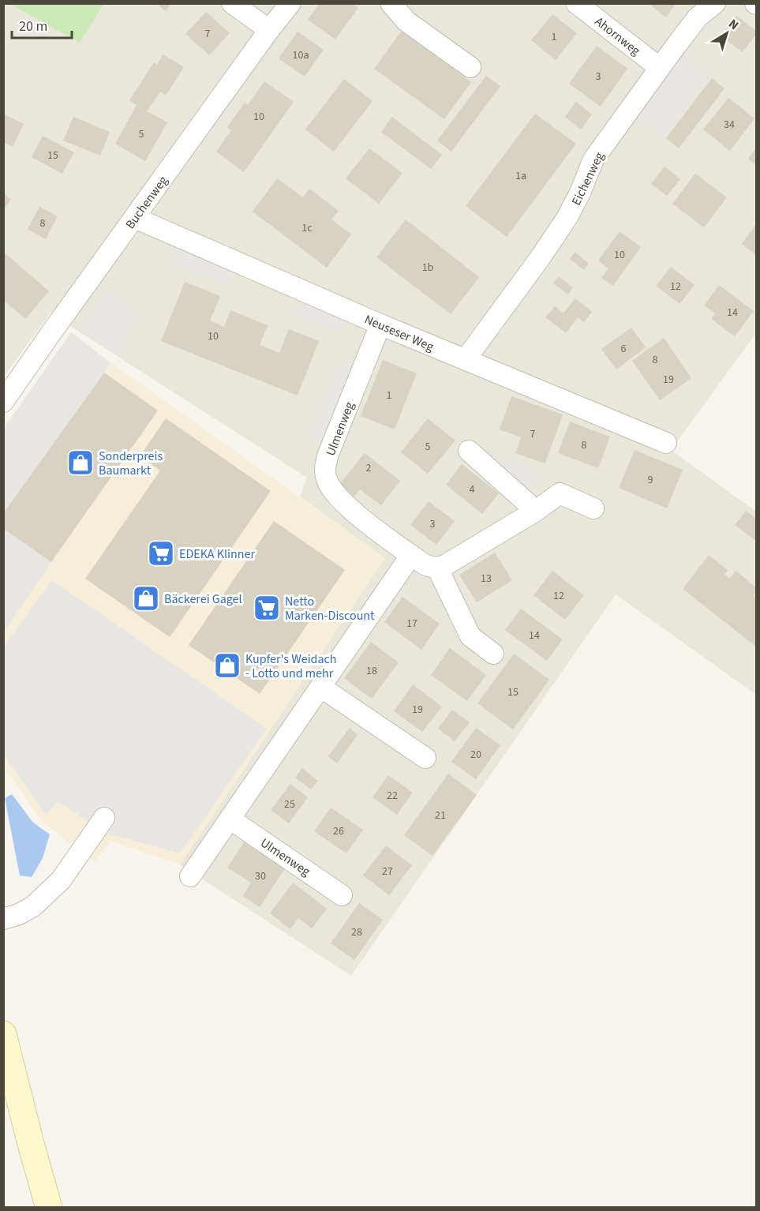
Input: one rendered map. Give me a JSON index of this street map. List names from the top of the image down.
{
  "streets": {
    "street": [
      "Ahornweg",
      "Eichenweg",
      "Buchenweg",
      "Neuseser Weg",
      "Ulmenweg"
    ]
  },
  "crossings": [
    ["Ahornweg", "Eichenweg"],
    ["Eichenweg", "Neuseser Weg"],
    ["Buchenweg", "Neuseser Weg"],
    ["Neuseser Weg", "Ulmenweg"]
  ],
  "places": {
    "shop": ["Sonderpreis Baumarkt", "Bäckerei Gagel", "Kupfer's Weidach - Lotto und mehr"],
    "supermarket": ["EDEKA Klinner", "Netto Marken-Discount"]
  },
  "house_numbers": [
    "7",
    "1",
    "10a",
    "3",
    "10",
    "34",
    "5",
    "15",
    "1a",
    "8",
    "1c",
    "10",
    "1b",
    "12",
    "14",
    "10",
    "6",
    "8",
    "19",
    "1",
    "7",
    "8",
    "5",
    "2",
    "9",
    "4",
    "3",
    "13",
    "12",
    "17",
    "14",
    "18",
    "15",
    "19",
    "20",
    "22",
    "25",
    "21",
    "26",
    "27",
    "30",
    "28"
  ],
  "scale_bar": "20 m",
  "north": "top right"
}
